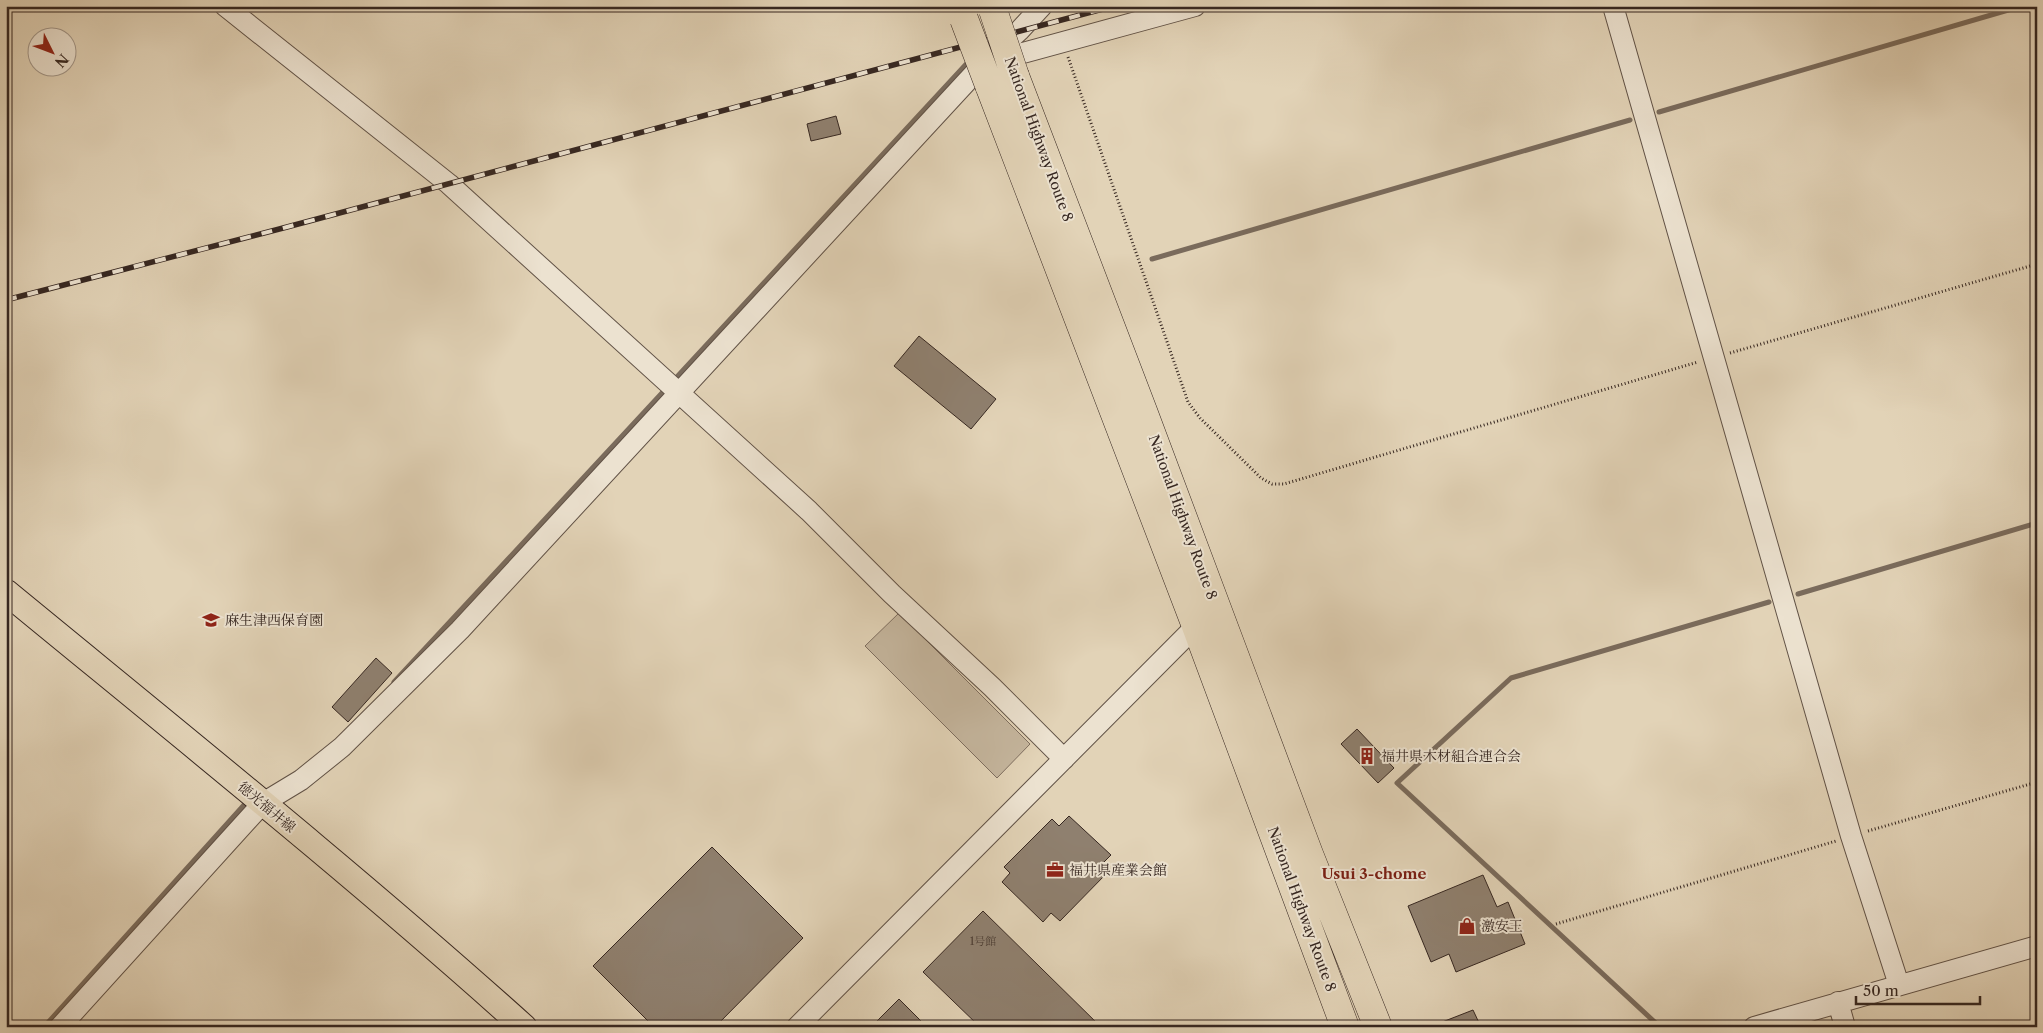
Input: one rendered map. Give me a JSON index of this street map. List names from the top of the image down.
{
  "streets": {
    "highway": ["National Highway Route 8"],
    "main road": ["徳光福井線"]
  },
  "districts": ["Usui 3-chome"],
  "places": {
    "school or university": ["麻生津西保育園"],
    "building": ["福井県木材組合連合会"],
    "office": ["福井県産業会館"],
    "shop": ["激安王"]
  },
  "house_numbers": ["1号館"],
  "scale_bar": "50 m",
  "north": "bottom right"
}
